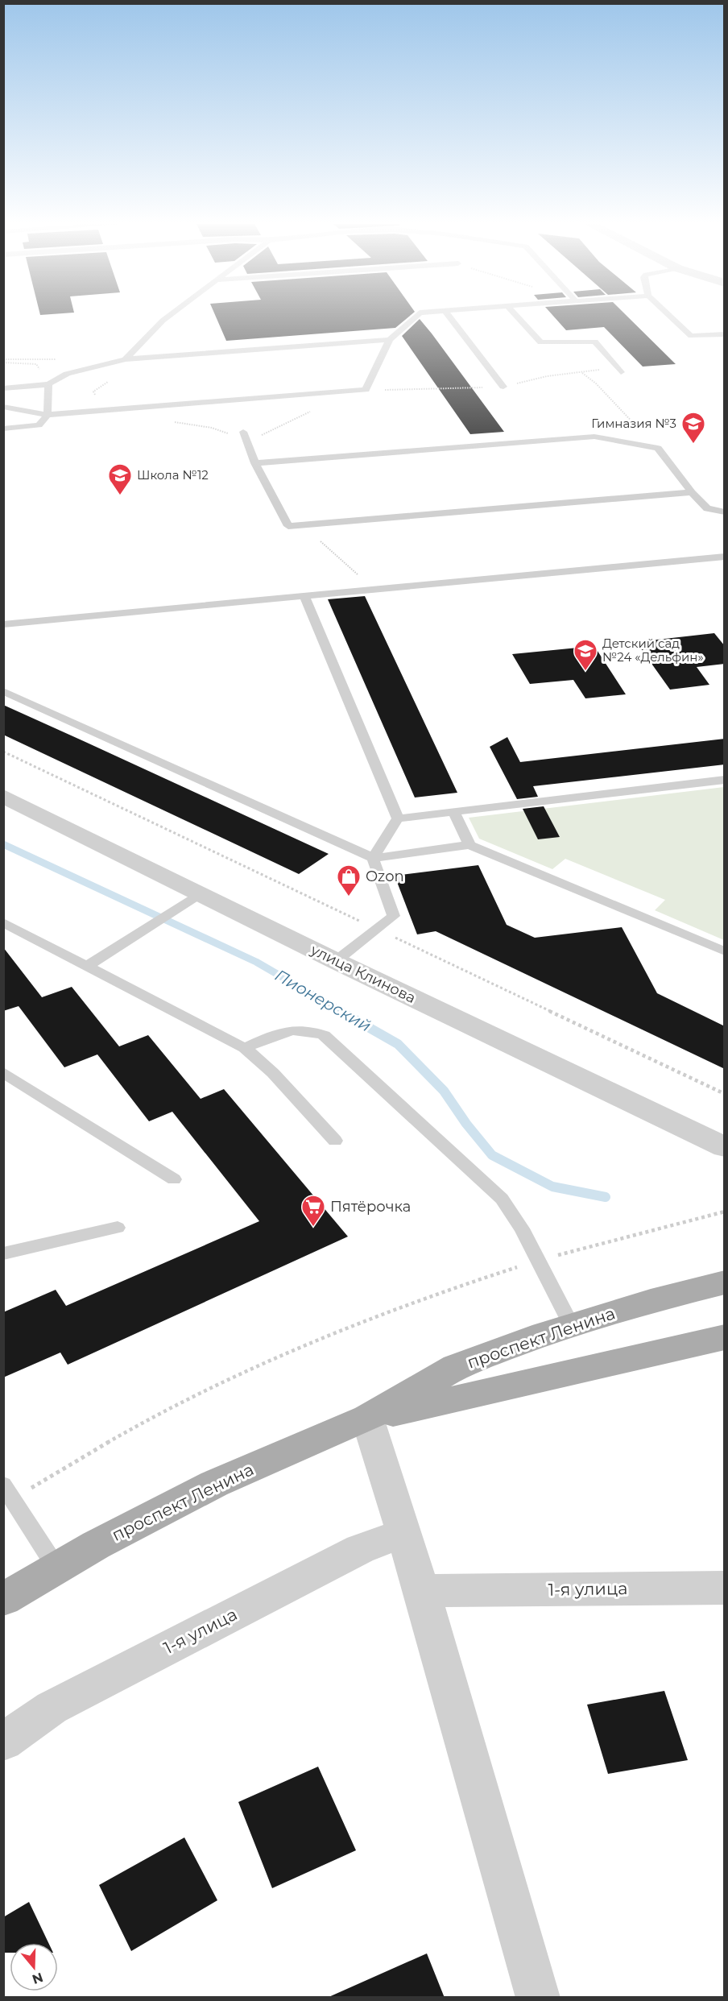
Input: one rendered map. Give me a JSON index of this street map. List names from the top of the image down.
{
  "streets": {
    "main road": ["проспект Ленина"],
    "street": ["улица Клинова", "1-я улица"]
  },
  "water": ["Пионерский"],
  "places": {
    "school or university": ["Гимназия №3", "Школа №12", "Детский сад №24 «Дельфин»"],
    "shop": ["Ozon"],
    "supermarket": ["Пятёрочка"]
  },
  "north": "bottom"
}
